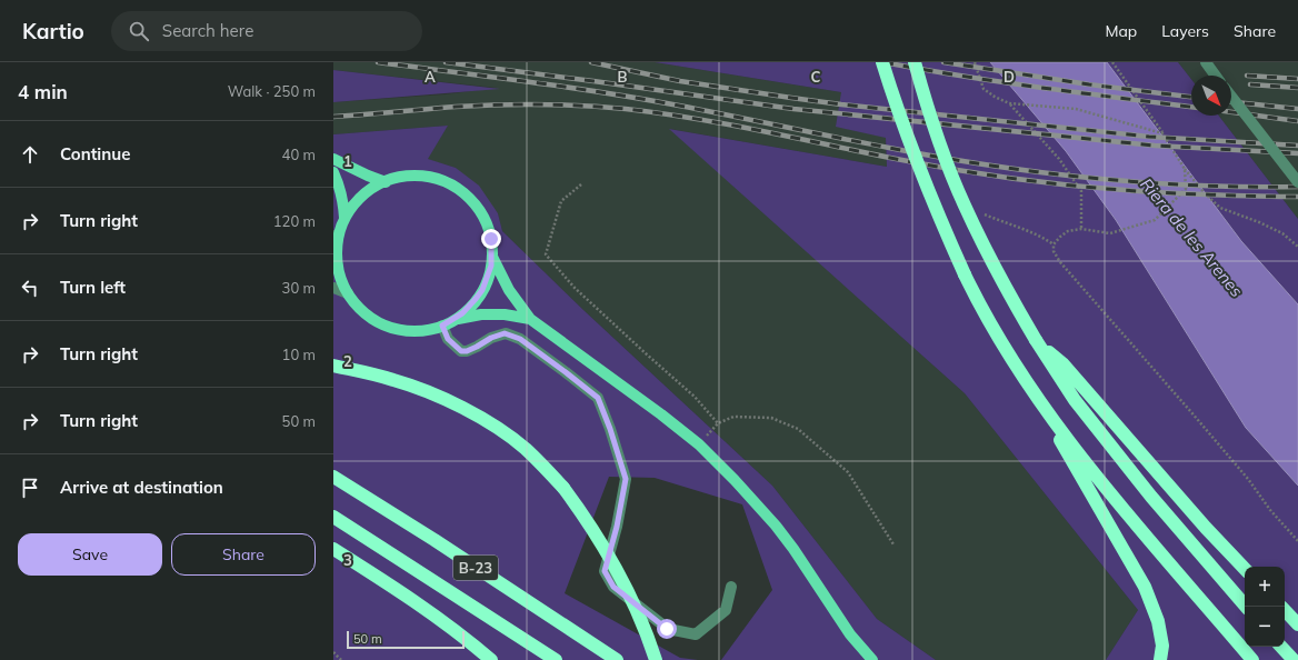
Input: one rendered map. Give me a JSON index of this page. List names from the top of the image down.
{
  "streets": {
    "highway": ["B-23"]
  },
  "water": ["Riera de les Arenes"],
  "scale_bar": "50 m",
  "north": "bottom right",
  "page": {
    "header": "Kartio",
    "search": "Search here",
    "nav": ["Map", "Layers", "Share"],
    "heading": ["4 min", "Walk · 250 m"],
    "list": [
      ["Continue", "40 m"],
      ["Turn right", "120 m"],
      ["Turn left", "30 m"],
      ["Turn right", "10 m"],
      ["Turn right", "50 m"],
      "Arrive at destination"
    ],
    "buttons": ["Save", "Share"],
    "map_buttons": ["+", "−"],
    "scale": "50 m"
  },
  "grid": {
    "columns": [
      "A",
      "B",
      "C",
      "D"
    ],
    "rows": ["1", "2", "3"]
  }
}
